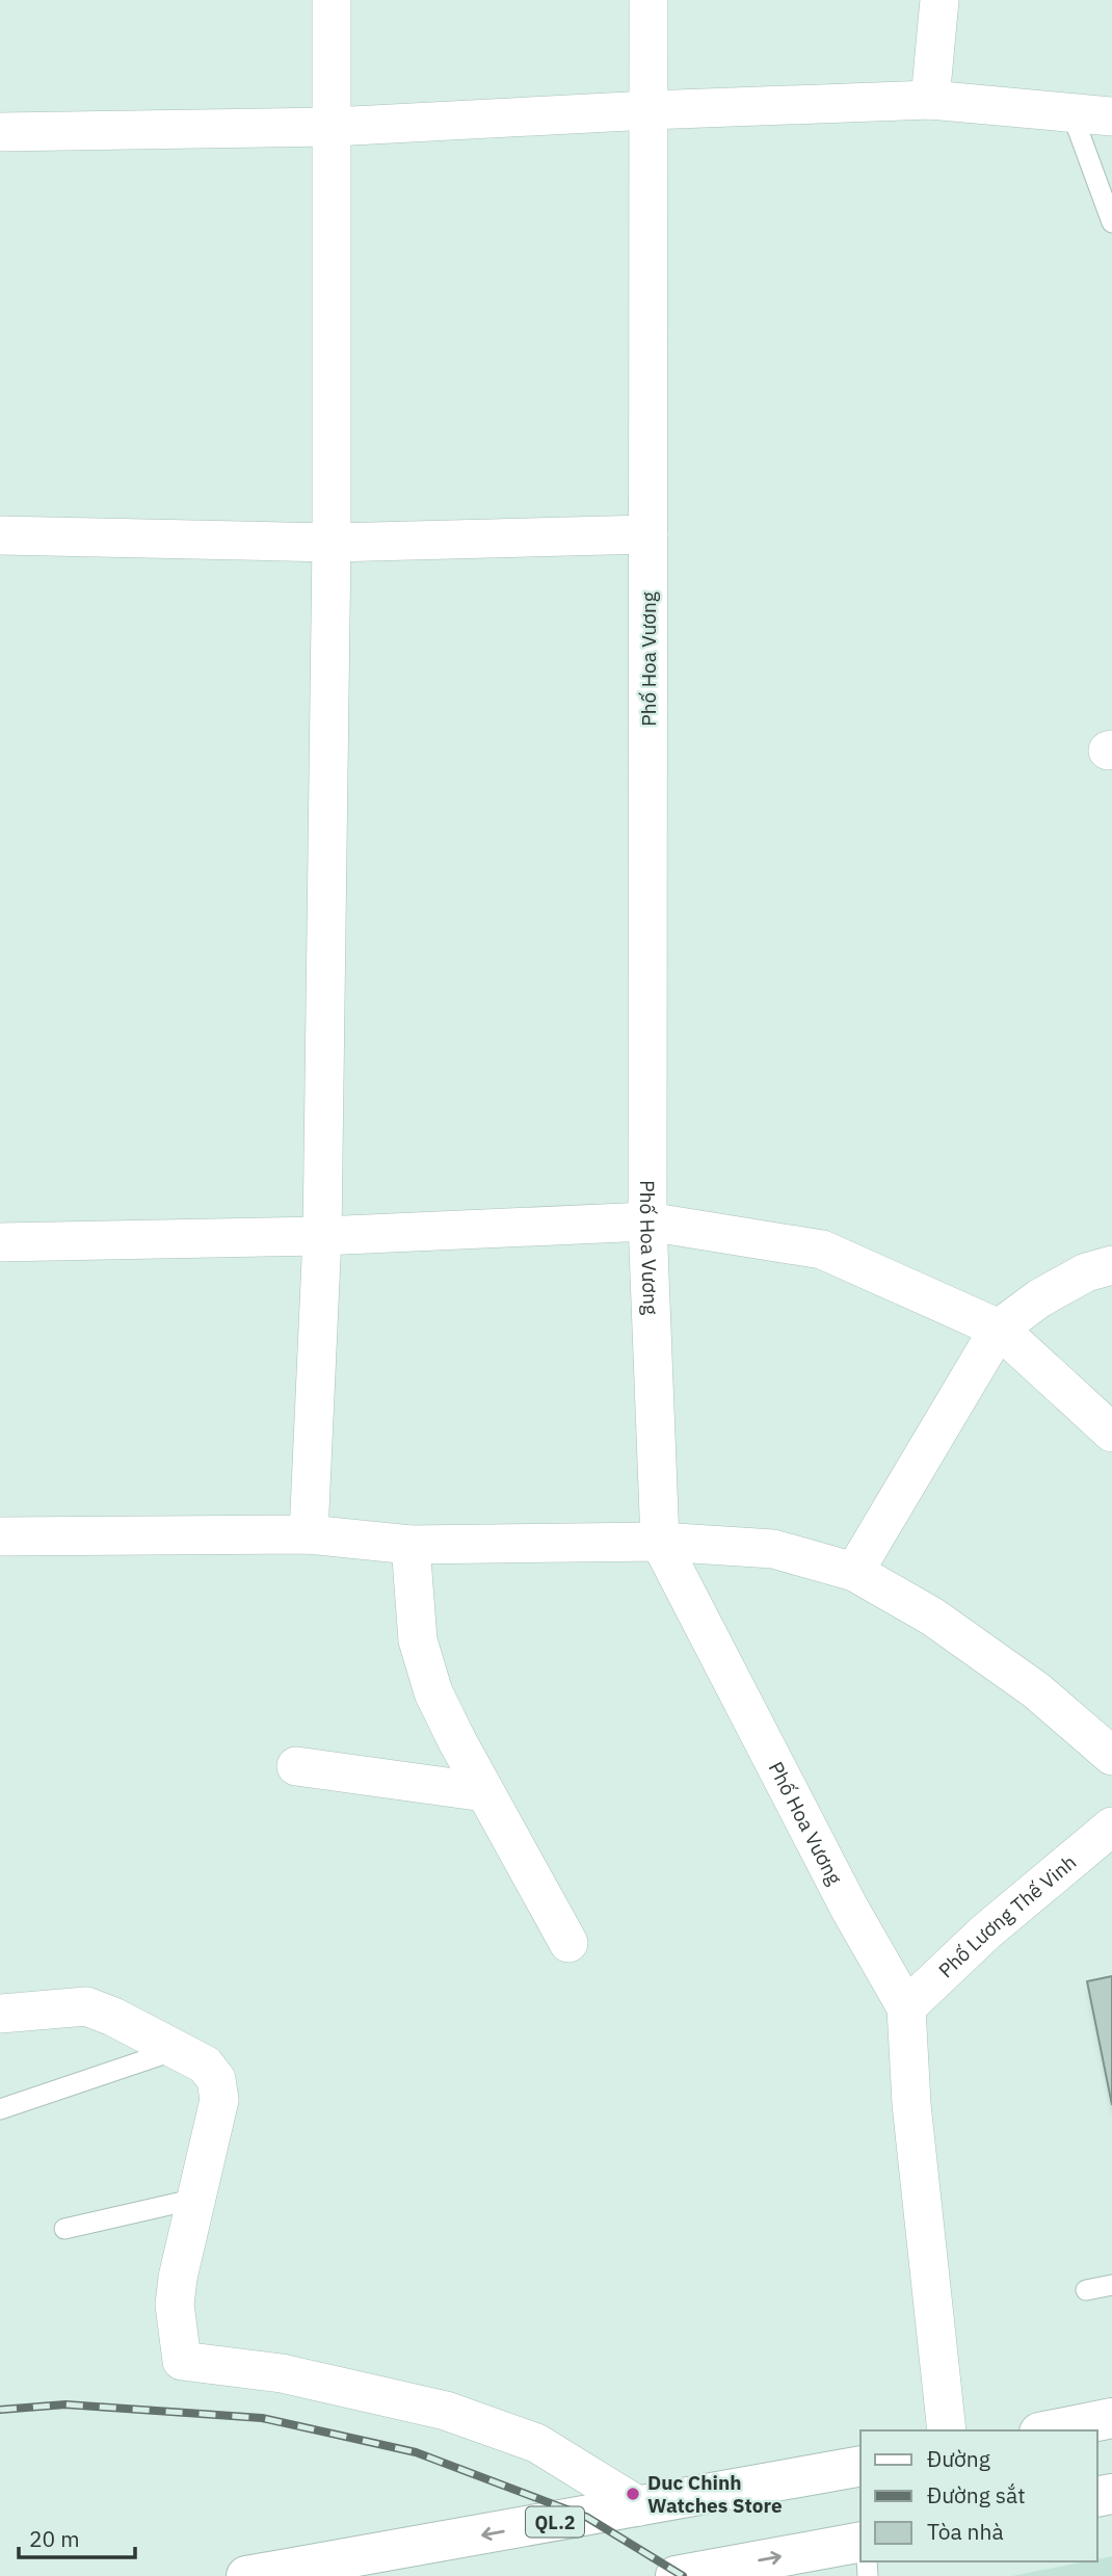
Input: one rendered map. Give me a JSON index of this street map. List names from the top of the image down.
{
  "streets": {
    "main road": ["QL.2"],
    "street": ["Phố Hoa Vương", "Phố Lương Thế Vinh"]
  },
  "crossings": [
    ["Phố Hoa Vương", "Phố Lương Thế Vinh"]
  ],
  "places": ["Duc Chinh Watches Store"],
  "legend": ["Đường", "Đường sắt", "Tòa nhà"],
  "scale_bar": "20 m"
}
